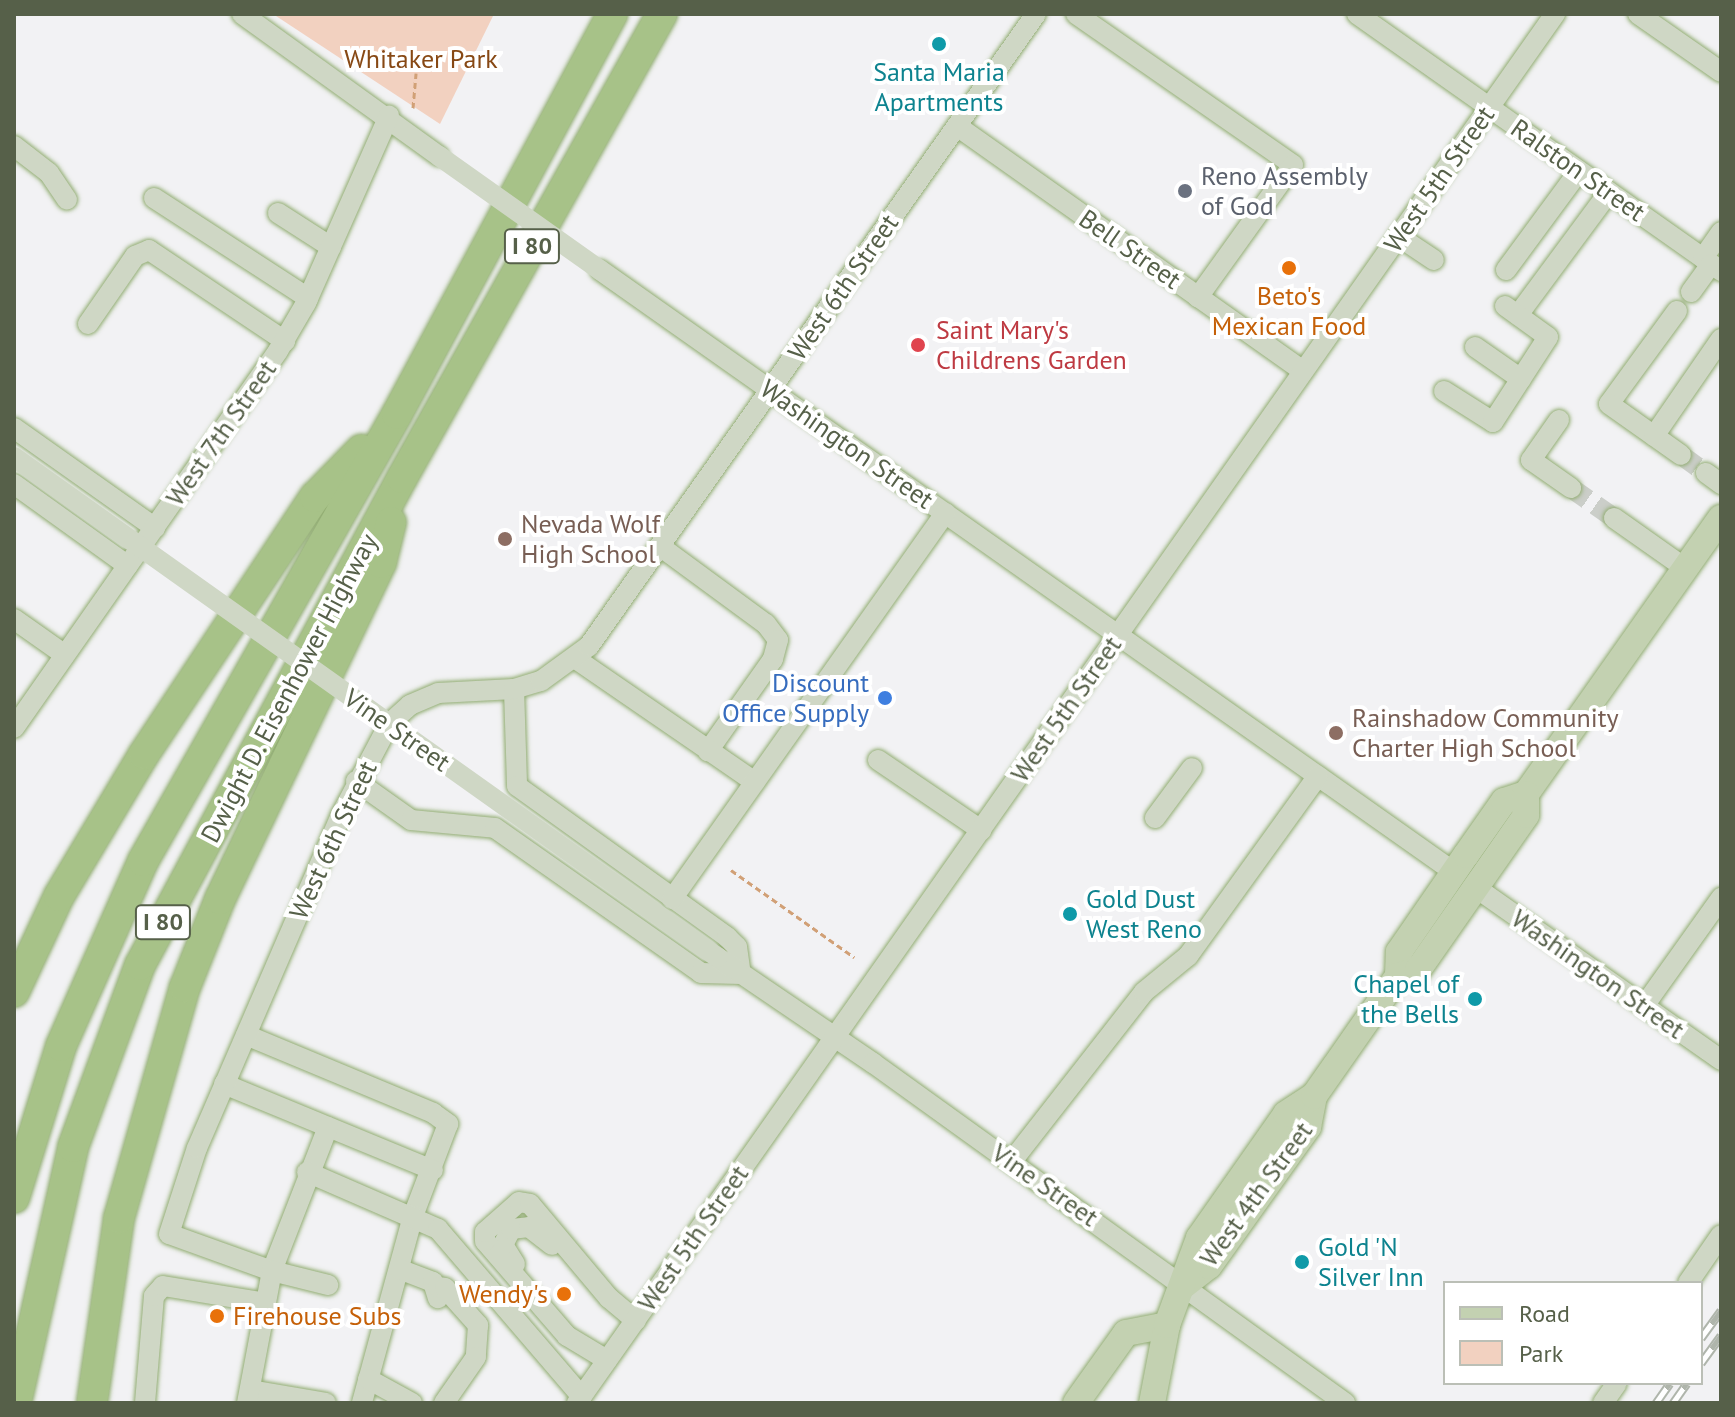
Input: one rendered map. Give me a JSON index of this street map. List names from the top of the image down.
{
  "streets": {
    "highway": ["I 80", "Dwight D. Eisenhower Highway"],
    "main road": ["West 4th Street"],
    "street": [
      "Ralston Street",
      "West 5th Street",
      "Bell Street",
      "West 6th Street",
      "West 7th Street",
      "Washington Street",
      "Vine Street"
    ]
  },
  "crossings": [
    ["Ralston Street", "West 5th Street"],
    ["West 5th Street", "Bell Street"],
    ["West 5th Street", "Washington Street"],
    ["West 5th Street", "Vine Street"],
    ["Bell Street", "West 6th Street"],
    ["West 6th Street", "Washington Street"],
    ["West 7th Street", "Washington Street"],
    ["Washington Street", "West 4th Street"],
    ["Vine Street", "West 4th Street"]
  ],
  "parks": ["Whitaker Park"],
  "places": [
    "Santa Maria Apartments",
    "Reno Assembly of God",
    "Beto's Mexican Food",
    "Saint Mary's Childrens Garden",
    "Nevada Wolf High School",
    "Discount Office Supply",
    "Rainshadow Community Charter High School",
    "Gold Dust West Reno",
    "Chapel of the Bells",
    "Gold 'N Silver Inn",
    "Wendy's",
    "Firehouse Subs"
  ],
  "legend": ["Road", "Park"]
}
